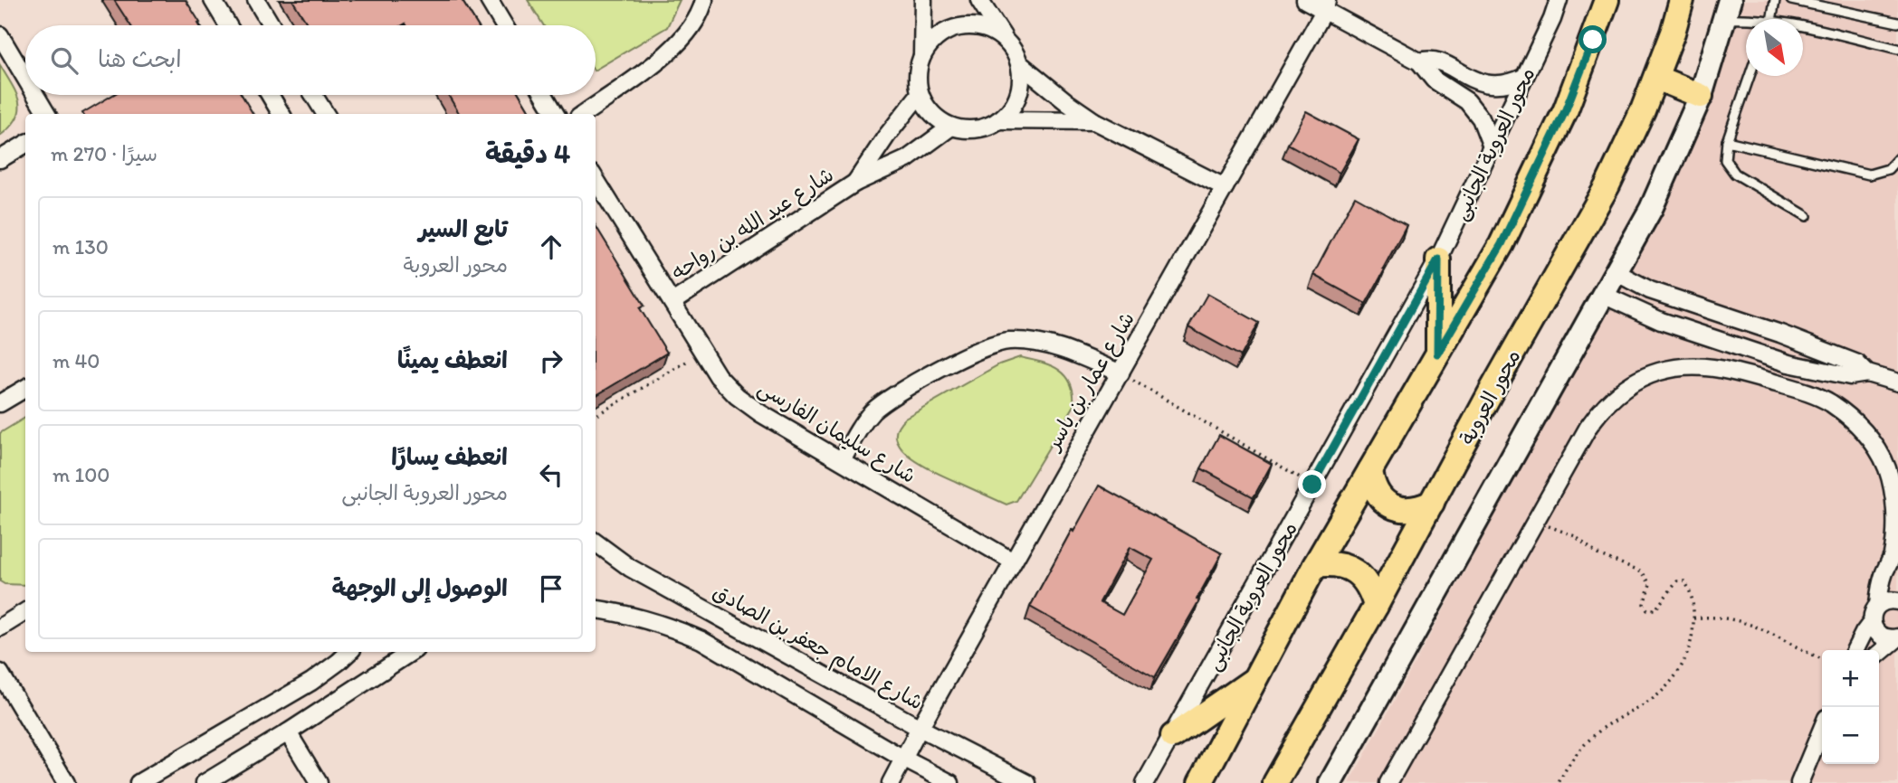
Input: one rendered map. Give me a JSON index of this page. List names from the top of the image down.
{
  "streets": {
    "main road": ["محور العروبة"],
    "street": [
      "محور العروبة الجانبى",
      "شارع عبد الله بن رواحه",
      "شارع عمار بن ياسر",
      "شارع سليمان الفارسى",
      "شارع الامام جعفر بن الصادق"
    ]
  },
  "crossings": [
    ["شارع عبد الله بن رواحه", "شارع سليمان الفارسى"],
    ["شارع عمار بن ياسر", "شارع سليمان الفارسى"],
    ["شارع عمار بن ياسر", "شارع الامام جعفر بن الصادق"]
  ],
  "north": "bottom right",
  "page": {
    "search": "ابحث هنا",
    "heading": ["4 دقيقة", "سيرًا · 270 m"],
    "list": [
      ["تابع السير", "محور العروبة", "130 m"],
      ["انعطف يمينًا", "40 m"],
      ["انعطف يسارًا", "محور العروبة الجانبى", "100 m"],
      "الوصول إلى الوجهة"
    ],
    "map_buttons": ["+", "−"]
  }
}
